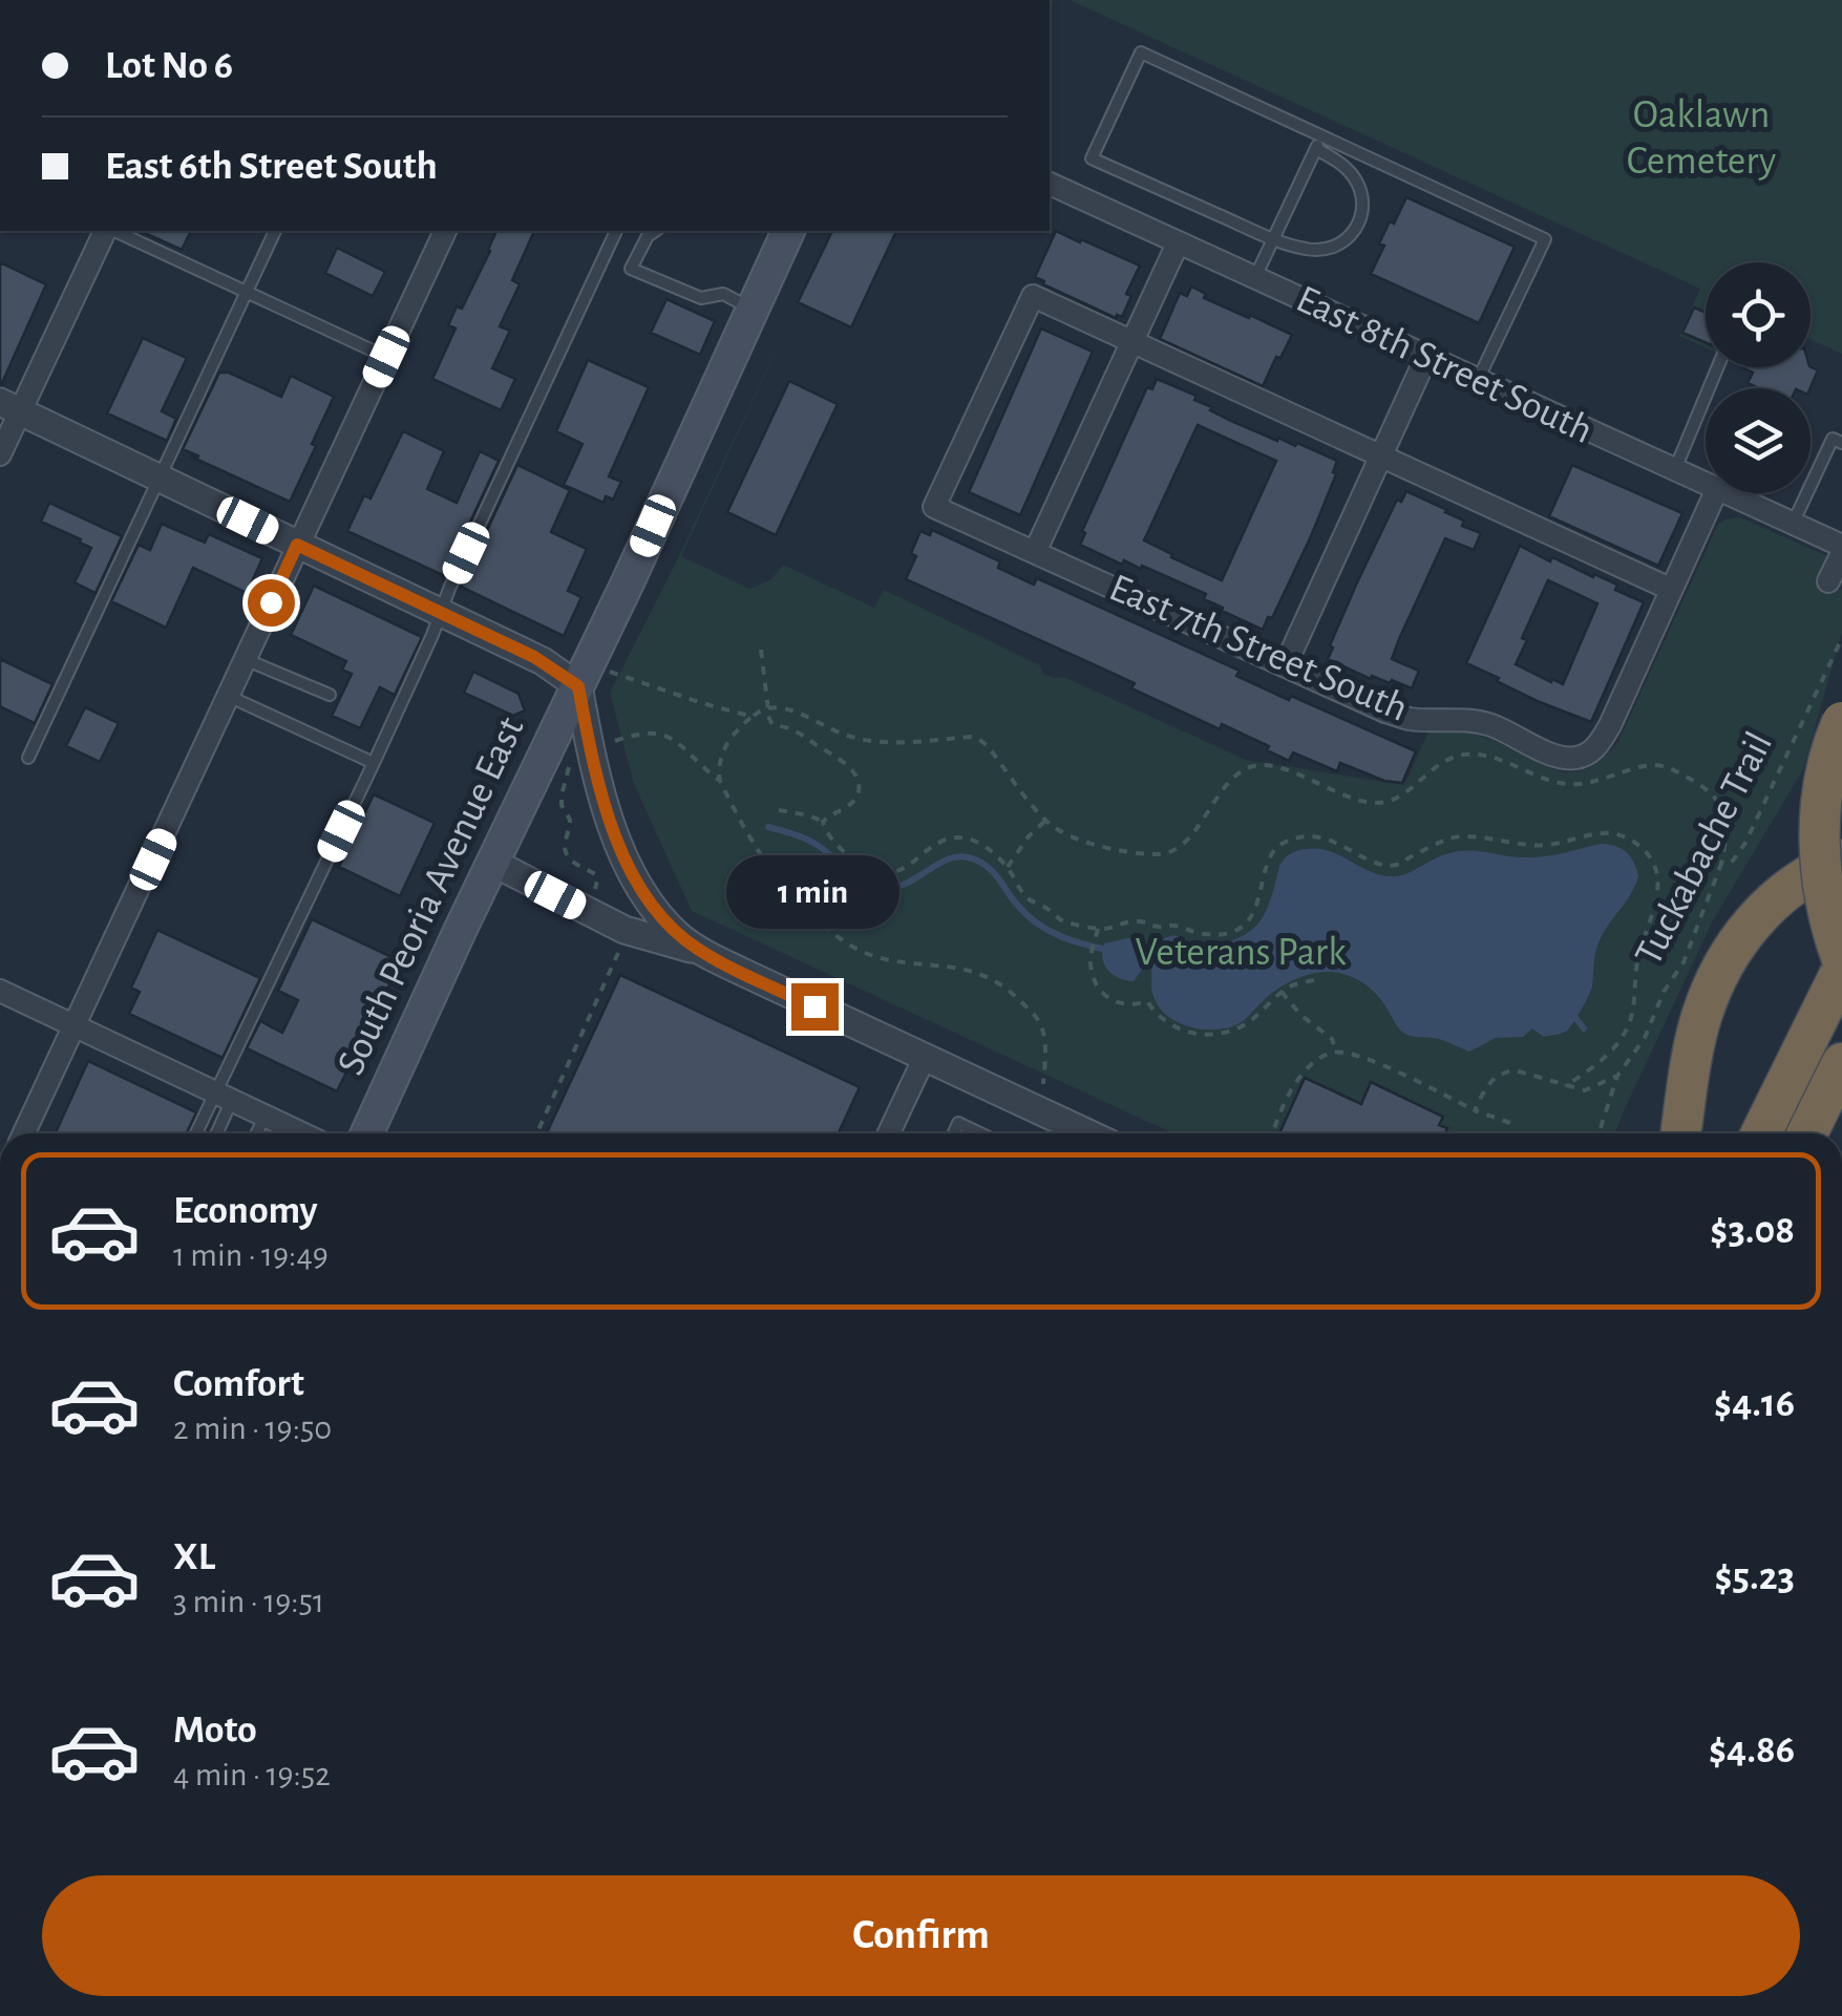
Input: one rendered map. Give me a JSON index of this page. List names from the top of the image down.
{
  "streets": {
    "main road": ["South Peoria Avenue East"],
    "street": ["East 8th Street South", "East 7th Street South"],
    "path": ["Tuckabache Trail"]
  },
  "parks": ["Oaklawn Cemetery", "Veterans Park"],
  "page": {
    "banner": ["Lot No 6", "East 6th Street South"],
    "bubble": "1 min",
    "list": [
      {
        "name": "Economy",
        "note": "1 min · 19:49",
        "value": "$3.08"
      },
      {
        "name": "Comfort",
        "note": "2 min · 19:50",
        "value": "$4.16"
      },
      {
        "name": "XL",
        "note": "3 min · 19:51",
        "value": "$5.23"
      },
      {
        "name": "Moto",
        "note": "4 min · 19:52",
        "value": "$4.86"
      }
    ],
    "buttons": "Confirm"
  }
}
